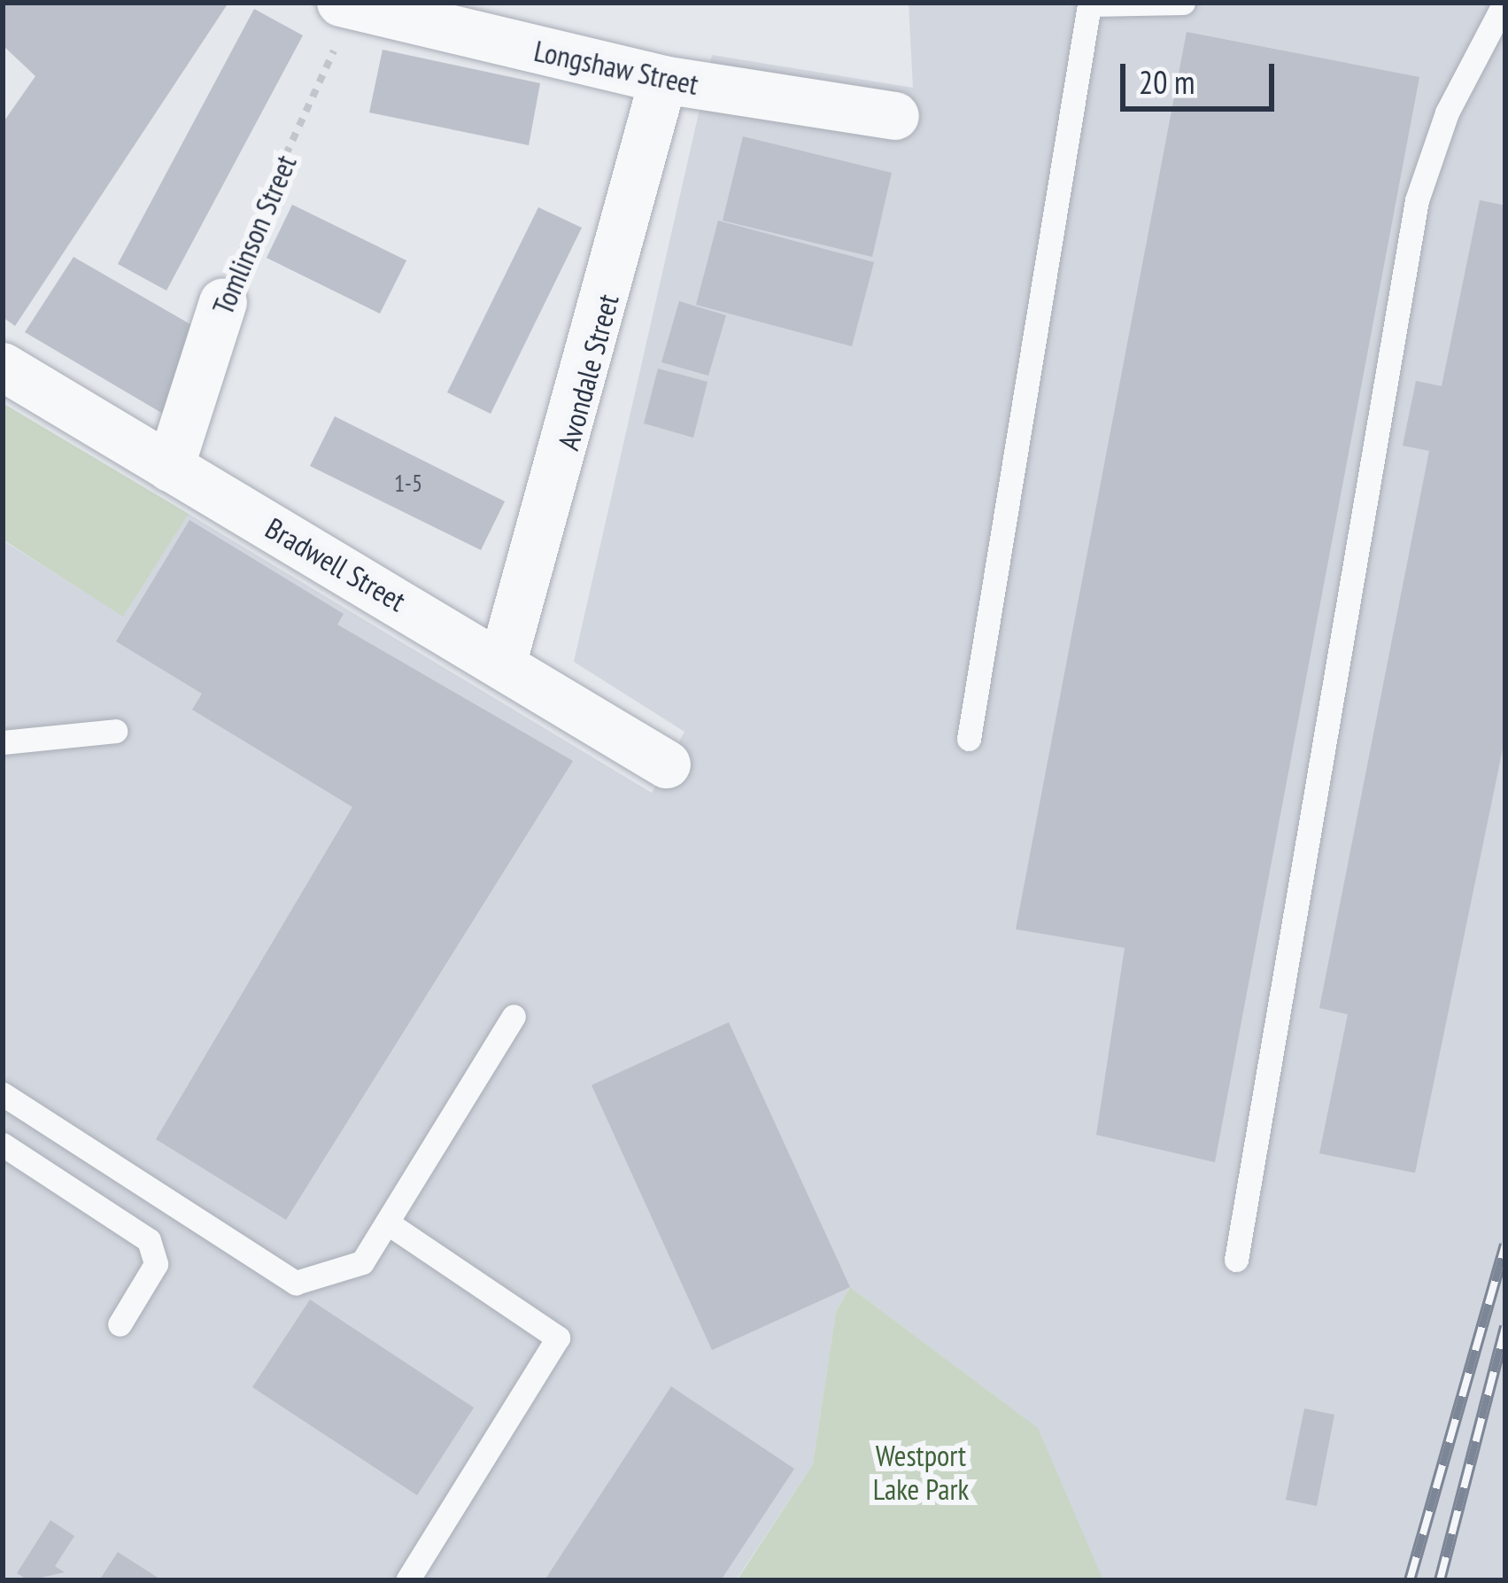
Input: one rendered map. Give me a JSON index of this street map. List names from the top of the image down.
{
  "streets": {
    "street": [
      "Longshaw Street",
      "Tomlinson Street",
      "Avondale Street",
      "Bradwell Street"
    ]
  },
  "crossings": [
    ["Longshaw Street", "Tomlinson Street"],
    ["Longshaw Street", "Avondale Street"],
    ["Tomlinson Street", "Bradwell Street"],
    ["Avondale Street", "Bradwell Street"]
  ],
  "parks": ["Westport Lake Park"],
  "house_numbers": ["1-5"],
  "scale_bar": "20 m"
}
